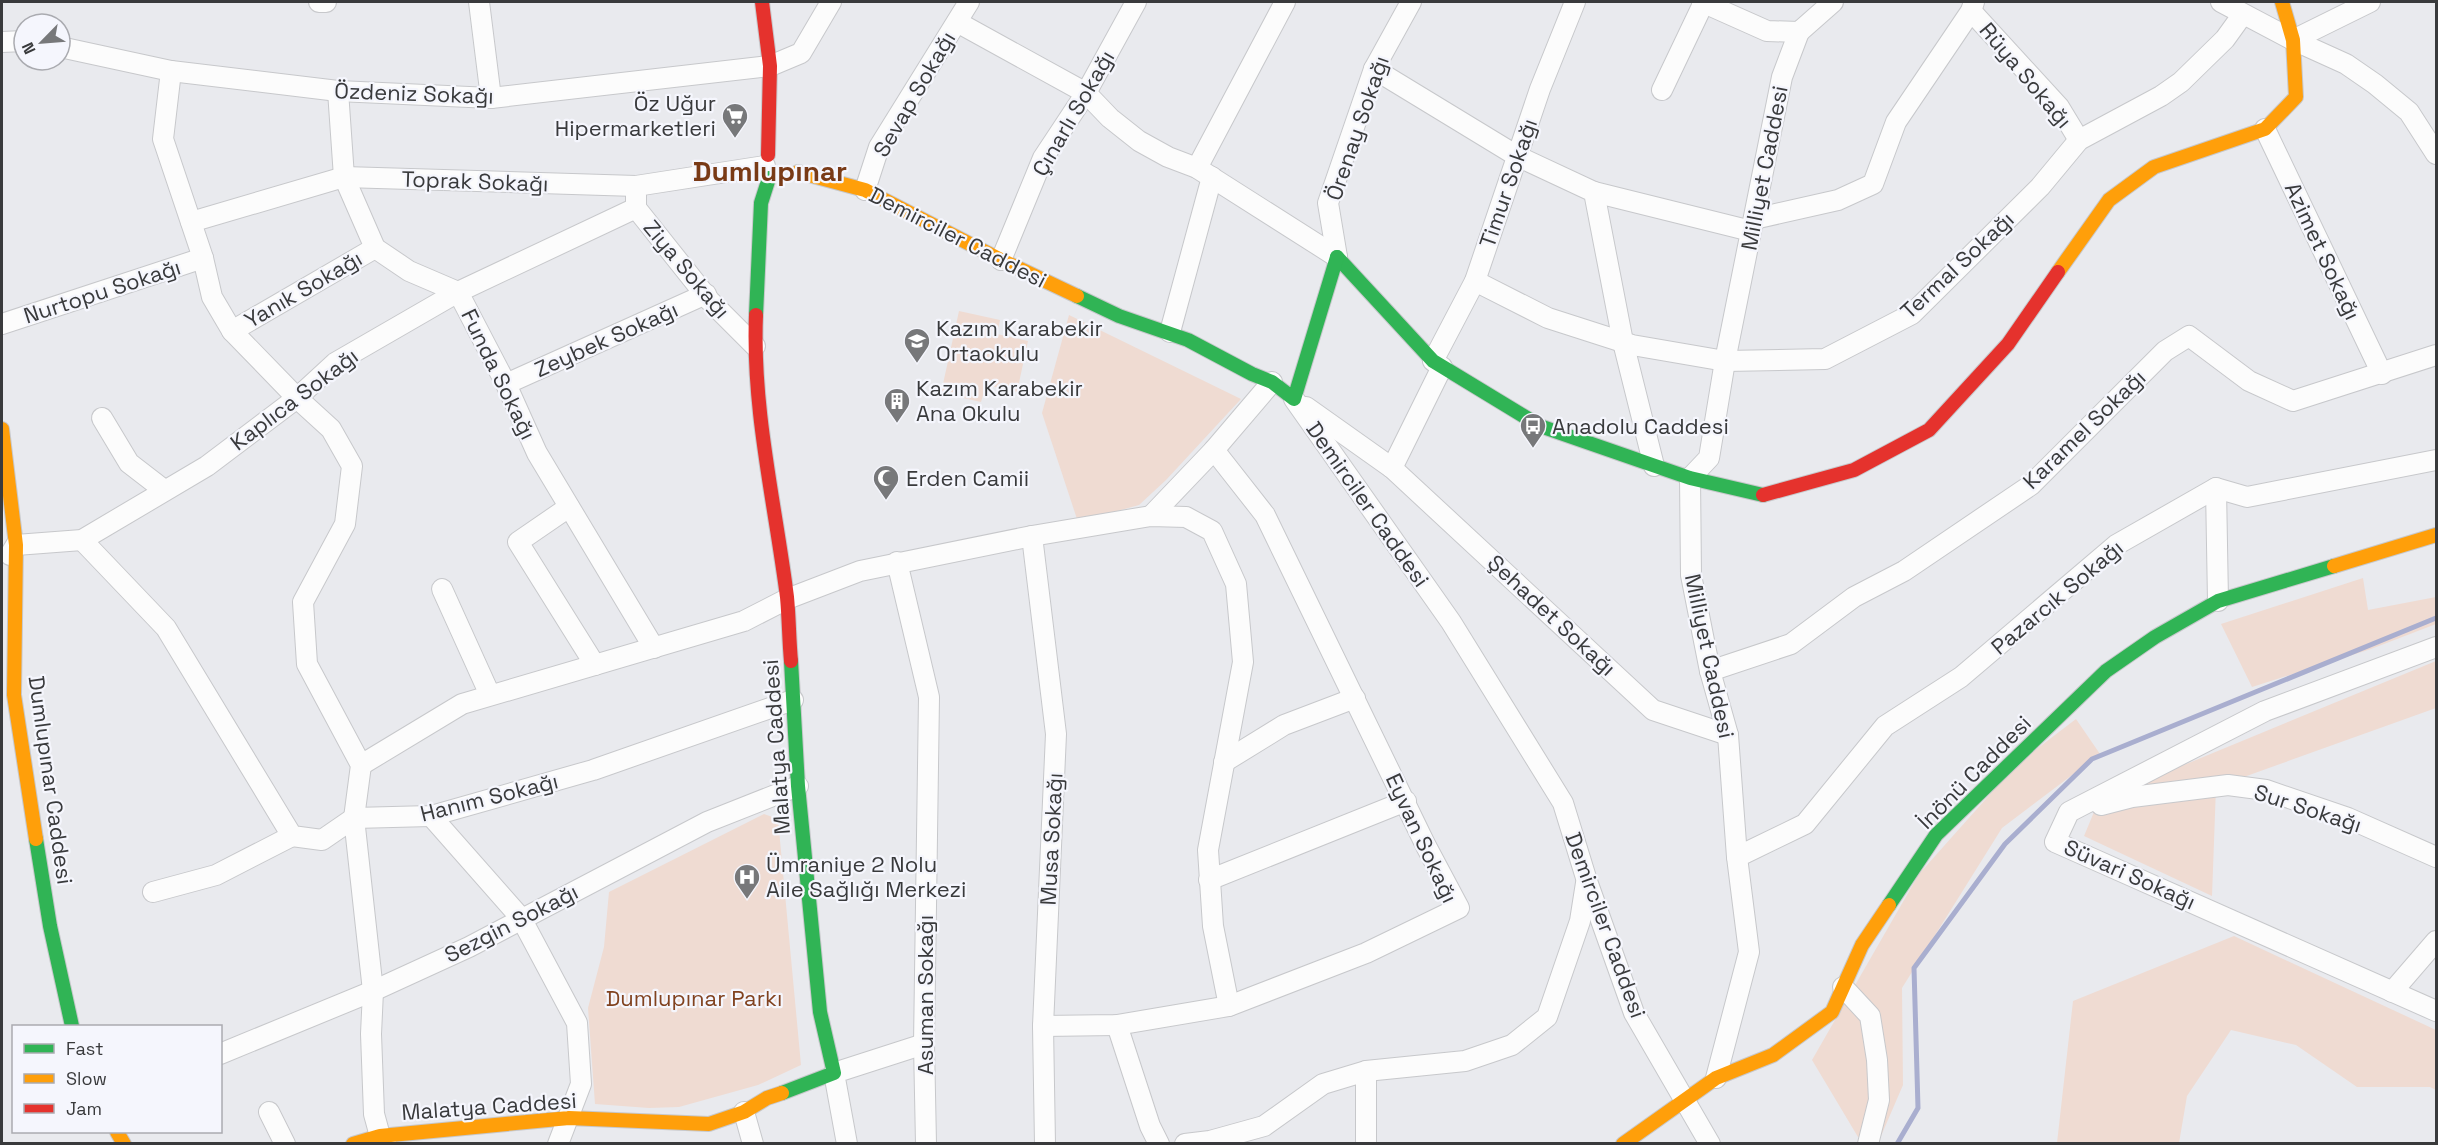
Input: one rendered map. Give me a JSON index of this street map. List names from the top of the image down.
{
  "streets": {
    "street": [
      "Rüya Sokağı",
      "Özdeniz Sokağı",
      "Sevap Sokağı",
      "Çınarlı Sokağı",
      "Örenay Sokağı",
      "Milliyet Caddesi",
      "Toprak Sokağı",
      "Timur Sokağı",
      "Demirciler Caddesi",
      "Azimet Sokağı",
      "Termal Sokağı",
      "Ziya Sokağı",
      "Yanık Sokağı",
      "Nurtopu Sokağı",
      "Zeybek Sokağı",
      "Funda Sokağı",
      "Kaplıca Sokağı",
      "Karamel Sokağı",
      "Pazarcık Sokağı",
      "Şehadet Sokağı",
      "Malatya Caddesi",
      "İnönü Caddesi",
      "Dumlupınar Caddesi",
      "Hanım Sokağı",
      "Sur Sokağı",
      "Eyvan Sokağı",
      "Musa Sokağı",
      "Süvari Sokağı",
      "Sezgin Sokağı",
      "Asuman Sokağı"
    ]
  },
  "crossings": [
    ["Rüya Sokağı", "Termal Sokağı"],
    ["Özdeniz Sokağı", "Malatya Caddesi"],
    ["Sevap Sokağı", "Demirciler Caddesi"],
    ["Çınarlı Sokağı", "Demirciler Caddesi"],
    ["Örenay Sokağı", "Demirciler Caddesi"],
    ["Örenay Sokağı", "Şehadet Sokağı"],
    ["Milliyet Caddesi", "Termal Sokağı"],
    ["Milliyet Caddesi", "Karamel Sokağı"],
    ["Milliyet Caddesi", "Pazarcık Sokağı"],
    ["Milliyet Caddesi", "Şehadet Sokağı"],
    ["Milliyet Caddesi", "İnönü Caddesi"],
    ["Toprak Sokağı", "Demirciler Caddesi"],
    ["Toprak Sokağı", "Ziya Sokağı"],
    ["Toprak Sokağı", "Malatya Caddesi"],
    ["Timur Sokağı", "Termal Sokağı"],
    ["Demirciler Caddesi", "Şehadet Sokağı"],
    ["Demirciler Caddesi", "Malatya Caddesi"],
    ["Demirciler Caddesi", "İnönü Caddesi"],
    ["Azimet Sokağı", "Karamel Sokağı"],
    ["Ziya Sokağı", "Zeybek Sokağı"],
    ["Ziya Sokağı", "Kaplıca Sokağı"],
    ["Ziya Sokağı", "Malatya Caddesi"],
    ["Yanık Sokağı", "Funda Sokağı"],
    ["Zeybek Sokağı", "Funda Sokağı"],
    ["Funda Sokağı", "Kaplıca Sokağı"],
    ["Kaplıca Sokağı", "Dumlupınar Caddesi"],
    ["Malatya Caddesi", "Hanım Sokağı"],
    ["Malatya Caddesi", "Sezgin Sokağı"],
    ["Sur Sokağı", "Süvari Sokağı"],
    ["Eyvan Sokağı", "Musa Sokağı"]
  ],
  "districts": ["Dumlupınar"],
  "parks": ["Dumlupınar Parkı"],
  "places": {
    "supermarket": ["Öz Uğur Hipermarketleri"],
    "school or university": ["Kazım Karabekir Ortaokulu"],
    "building": ["Kazım Karabekir Ana Okulu"],
    "bus stop": ["Anadolu Caddesi"],
    "mosque": ["Erden Camii"],
    "hospital": ["Ümraniye 2 Nolu Aile Sağlığı Merkezi"]
  },
  "legend": ["Fast", "Slow", "Jam"],
  "north": "bottom left"
}
